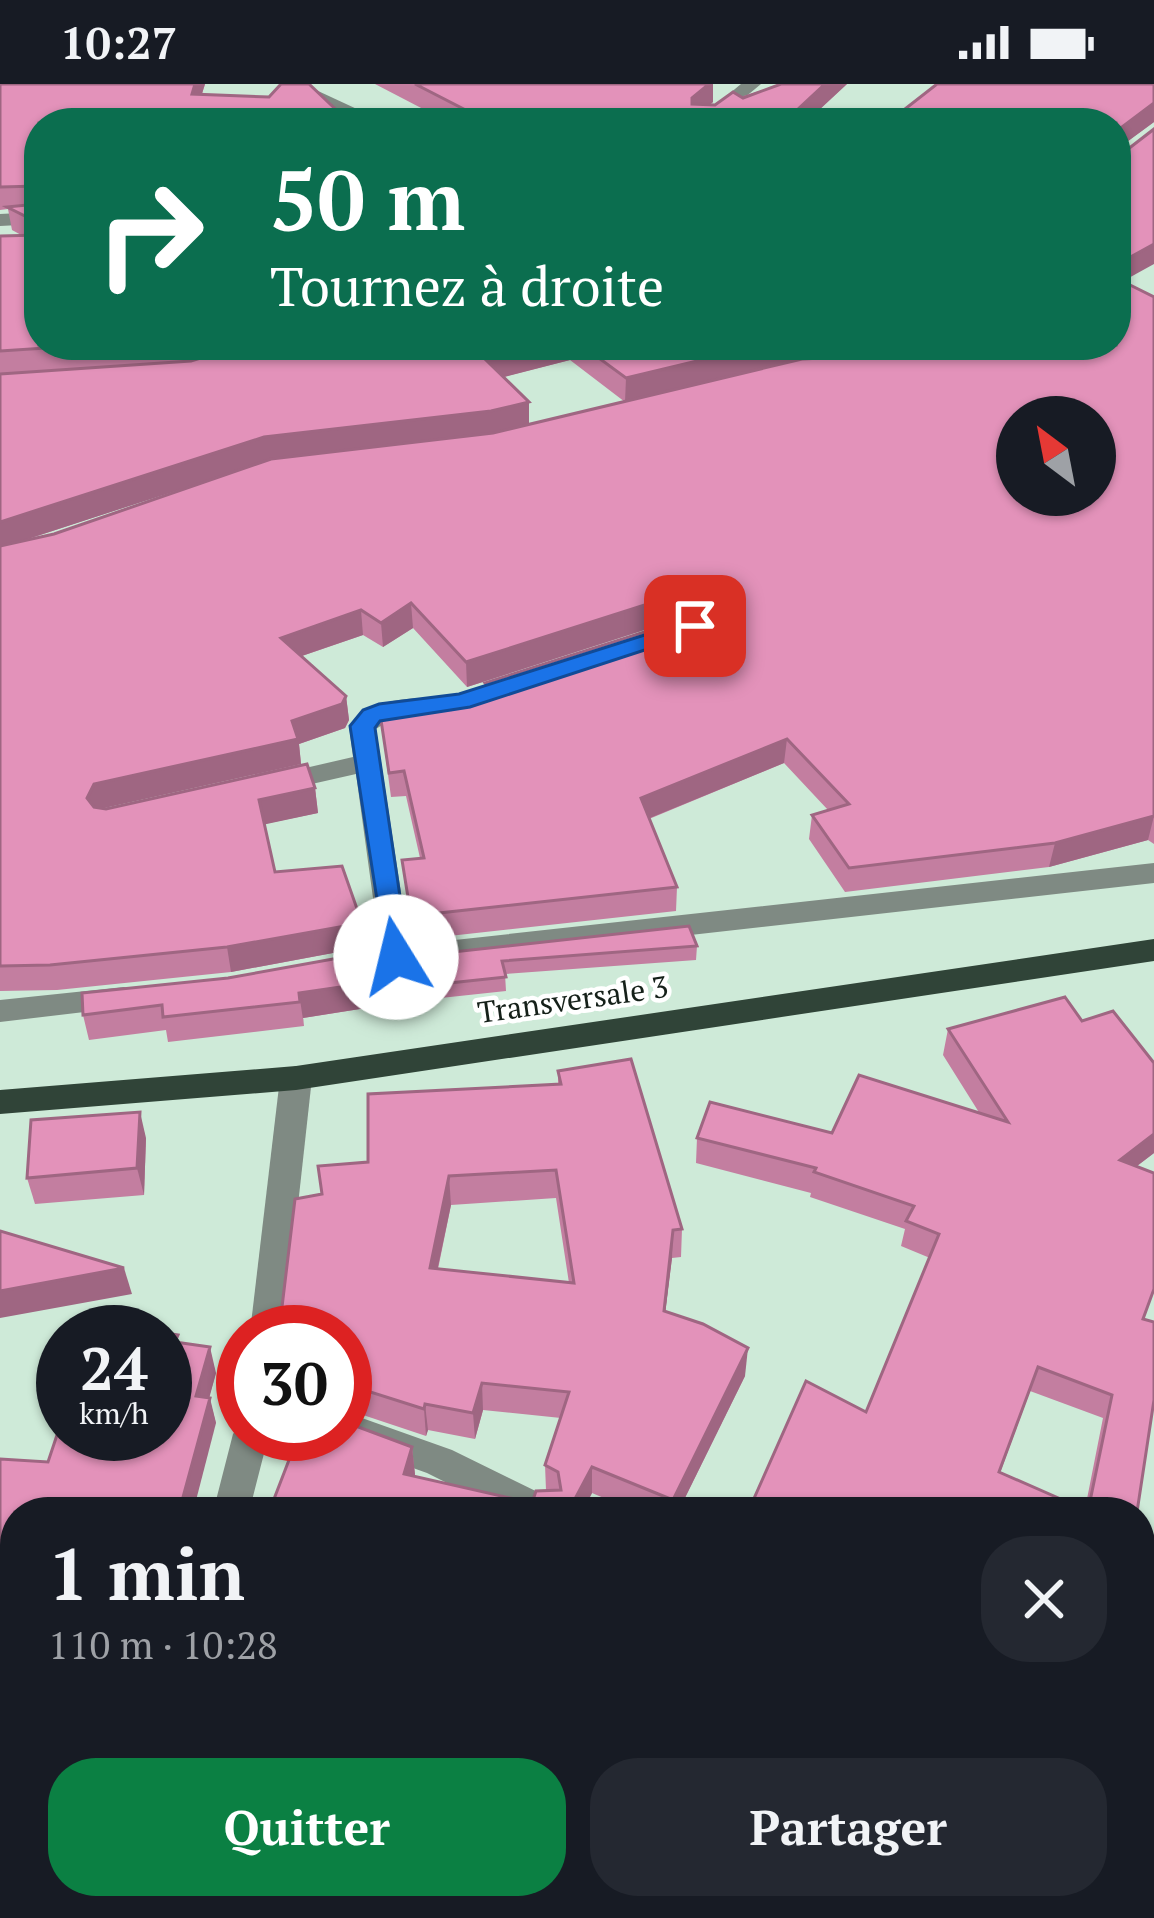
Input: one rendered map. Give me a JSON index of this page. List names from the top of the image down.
{
  "streets": {
    "main road": ["Transversale 3"]
  },
  "north": "top left",
  "page": {
    "status": "10:27",
    "turn": ["50 m", "Tournez à droite"],
    "speed": "24 km/h",
    "limit": "30",
    "heading": ["1 min", "110 m · 10:28"],
    "buttons": ["Quitter", "Partager"]
  }
}
